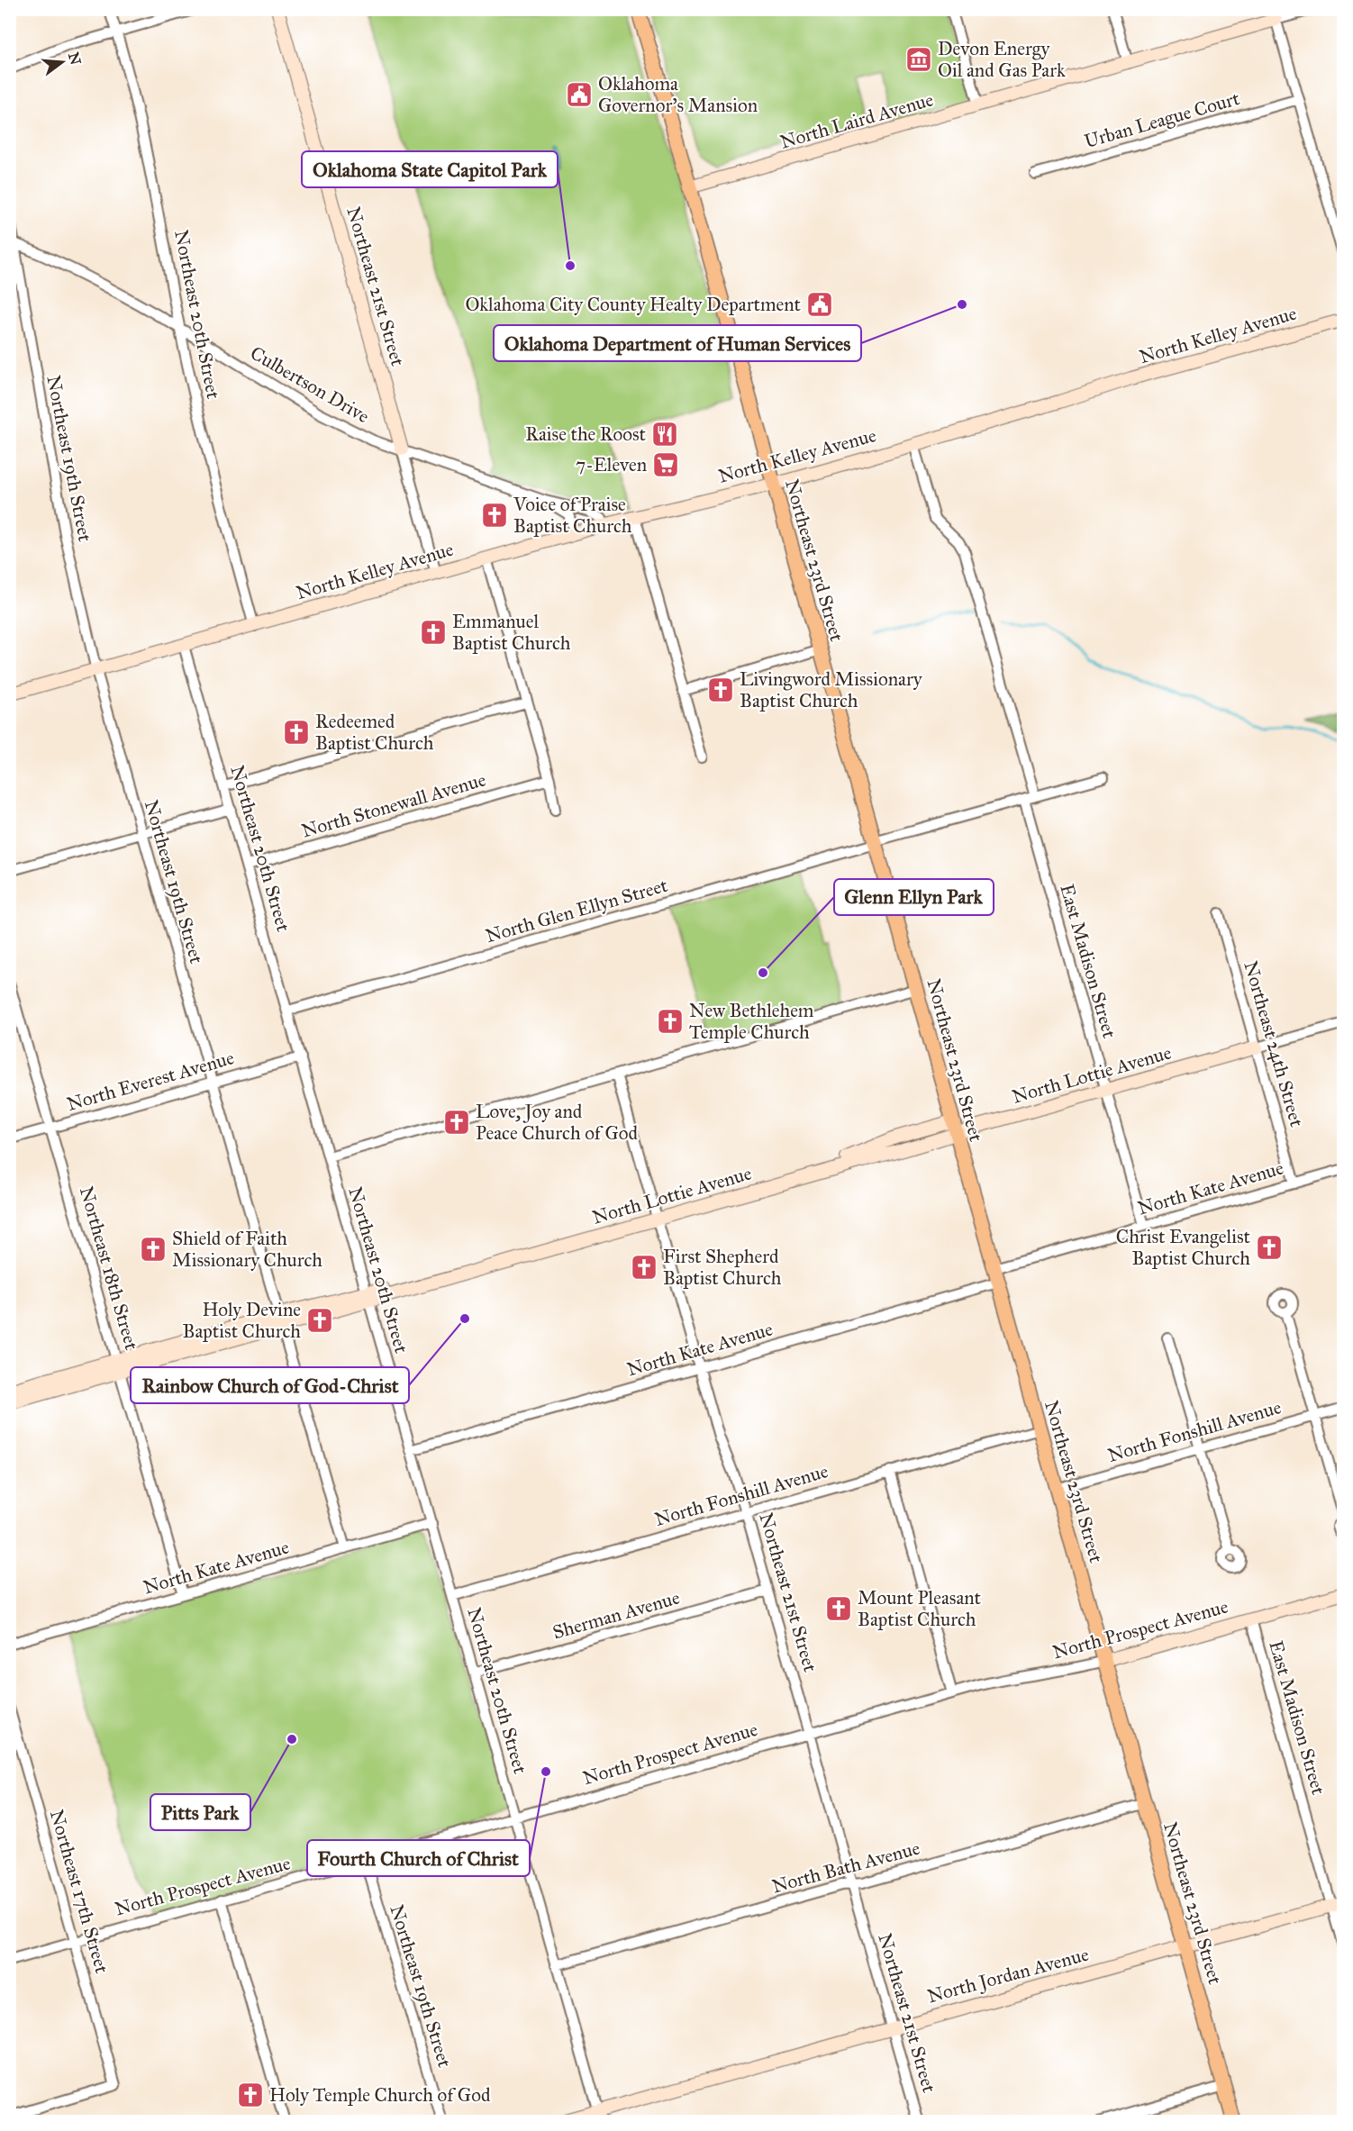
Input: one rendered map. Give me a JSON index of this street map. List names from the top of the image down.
{
  "streets": {
    "main road": ["Northeast 23rd Street"],
    "street": [
      "Urban League Court",
      "North Laird Avenue",
      "Northeast 21st Street",
      "Northeast 20th Street",
      "North Kelley Avenue",
      "Culbertson Drive",
      "Northeast 19th Street",
      "North Stonewall Avenue",
      "North Glen Ellyn Street",
      "East Madison Street",
      "Northeast 24th Street",
      "North Lottie Avenue",
      "North Everest Avenue",
      "North Kate Avenue",
      "Northeast 18th Street",
      "North Fonshill Avenue",
      "Sherman Avenue",
      "North Prospect Avenue",
      "North Bath Avenue",
      "Northeast 17th Street",
      "North Jordan Avenue"
    ]
  },
  "crossings": [
    ["North Laird Avenue", "Northeast 23rd Street"],
    ["Northeast 21st Street", "North Kelley Avenue"],
    ["Northeast 21st Street", "Culbertson Drive"],
    ["Northeast 21st Street", "North Lottie Avenue"],
    ["Northeast 21st Street", "North Kate Avenue"],
    ["Northeast 21st Street", "North Fonshill Avenue"],
    ["Northeast 21st Street", "Sherman Avenue"],
    ["Northeast 21st Street", "North Prospect Avenue"],
    ["Northeast 21st Street", "North Bath Avenue"],
    ["Northeast 21st Street", "North Jordan Avenue"],
    ["Northeast 20th Street", "North Kelley Avenue"],
    ["Northeast 20th Street", "Culbertson Drive"],
    ["Northeast 20th Street", "North Stonewall Avenue"],
    ["Northeast 20th Street", "North Glen Ellyn Street"],
    ["Northeast 20th Street", "North Lottie Avenue"],
    ["Northeast 20th Street", "North Everest Avenue"],
    ["Northeast 20th Street", "North Kate Avenue"],
    ["Northeast 20th Street", "North Fonshill Avenue"],
    ["Northeast 20th Street", "Sherman Avenue"],
    ["Northeast 20th Street", "North Prospect Avenue"],
    ["Northeast 20th Street", "North Bath Avenue"],
    ["Northeast 20th Street", "North Jordan Avenue"],
    ["North Kelley Avenue", "Culbertson Drive"],
    ["North Kelley Avenue", "Northeast 19th Street"],
    ["North Kelley Avenue", "Northeast 23rd Street"],
    ["Culbertson Drive", "Northeast 19th Street"],
    ["Northeast 19th Street", "North Lottie Avenue"],
    ["Northeast 19th Street", "North Everest Avenue"],
    ["Northeast 19th Street", "North Kate Avenue"],
    ["Northeast 19th Street", "North Prospect Avenue"],
    ["Northeast 23rd Street", "North Glen Ellyn Street"],
    ["Northeast 23rd Street", "North Lottie Avenue"],
    ["Northeast 23rd Street", "North Kate Avenue"],
    ["Northeast 23rd Street", "North Fonshill Avenue"],
    ["Northeast 23rd Street", "North Prospect Avenue"],
    ["Northeast 23rd Street", "North Bath Avenue"],
    ["Northeast 23rd Street", "North Jordan Avenue"],
    ["North Glen Ellyn Street", "East Madison Street"],
    ["East Madison Street", "North Lottie Avenue"],
    ["East Madison Street", "North Kate Avenue"],
    ["East Madison Street", "North Prospect Avenue"],
    ["East Madison Street", "North Jordan Avenue"],
    ["Northeast 24th Street", "North Lottie Avenue"],
    ["Northeast 24th Street", "North Kate Avenue"],
    ["North Lottie Avenue", "Northeast 18th Street"],
    ["North Everest Avenue", "Northeast 18th Street"],
    ["North Kate Avenue", "Northeast 18th Street"],
    ["North Prospect Avenue", "Northeast 17th Street"]
  ],
  "places": {
    "museum": ["Devon Energy Oil and Gas Park"],
    "public building": ["Oklahoma Governor's Mansion", "Oklahoma City County Healty Department"],
    "other": [
      "Oklahoma State Capitol Park",
      "Oklahoma Department of Human Services",
      "Glenn Ellyn Park",
      "Rainbow Church of God-Christ",
      "Pitts Park",
      "Fourth Church of Christ"
    ],
    "restaurant": ["Raise the Roost"],
    "supermarket": ["7-Eleven"],
    "church": [
      "Voice of Praise Baptist Church",
      "Emmanuel Baptist Church",
      "Livingword Missionary Baptist Church",
      "Redeemed Baptist Church",
      "New Bethlehem Temple Church",
      "Love, Joy and Peace Church of God",
      "Christ Evangelist Baptist Church",
      "Shield of Faith Missionary Church",
      "First Shepherd Baptist Church",
      "Holy Devine Baptist Church",
      "Mount Pleasant Baptist Church",
      "Holy Temple Church of God"
    ]
  },
  "north": "right"
}
